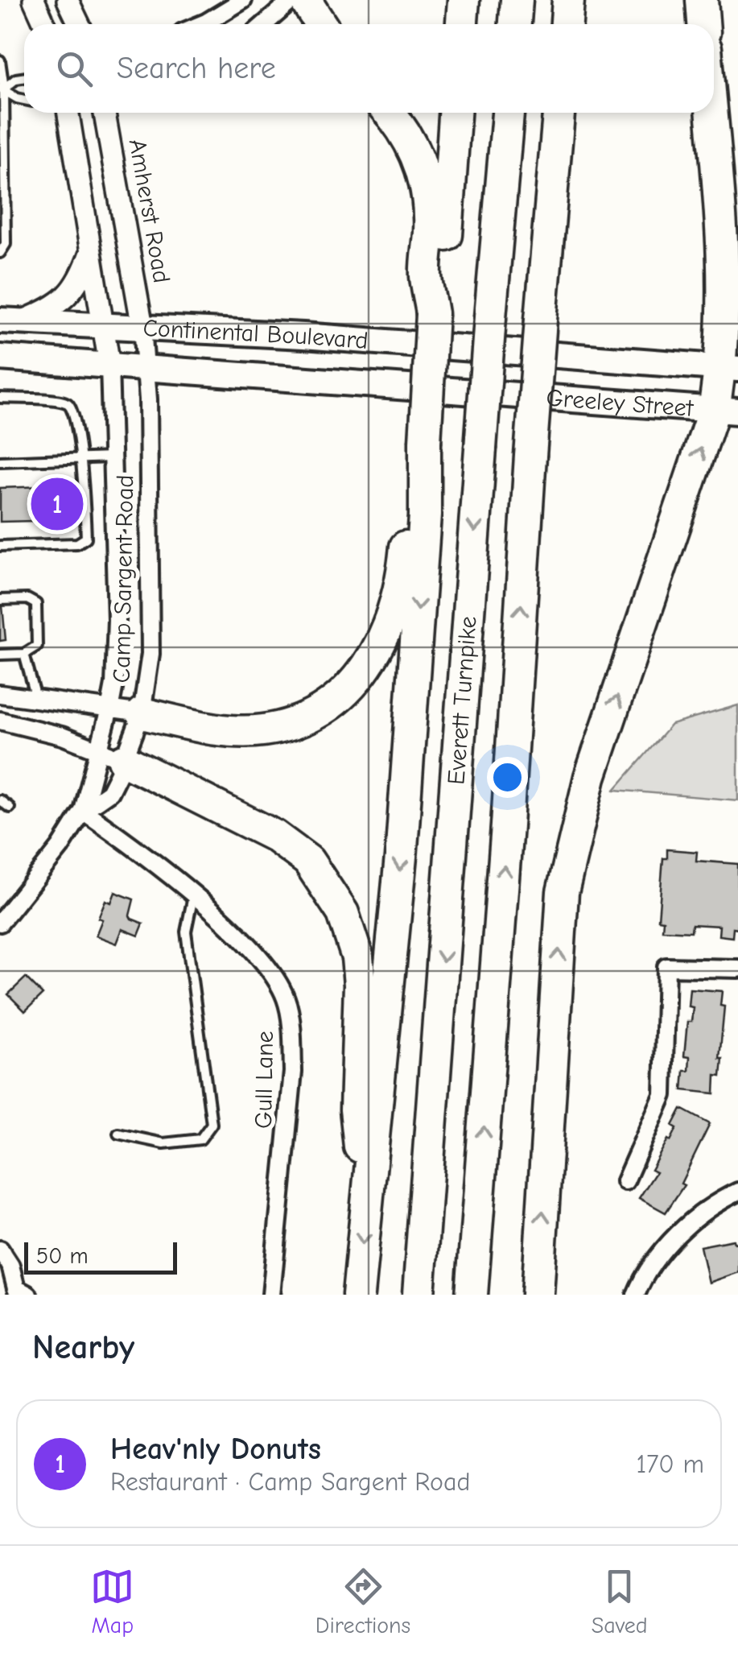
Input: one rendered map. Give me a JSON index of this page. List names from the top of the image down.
{
  "streets": {
    "highway": ["Everett Turnpike"],
    "main road": ["Continental Boulevard", "Greeley Street"],
    "street": ["Amherst Road", "Camp Sargent Road", "Gull Lane"]
  },
  "crossings": [
    ["Amherst Road", "Continental Boulevard"],
    ["Amherst Road", "Camp Sargent Road"],
    ["Continental Boulevard", "Greeley Street"],
    ["Continental Boulevard", "Camp Sargent Road"],
    ["Camp Sargent Road", "Gull Lane"]
  ],
  "scale_bar": "50 m",
  "page": {
    "search": "Search here",
    "pins": "1",
    "scale": "50 m",
    "heading": "Nearby",
    "list": [
      {
        "mark": "1",
        "name": "Heav'nly Donuts",
        "note": "Restaurant · Camp Sargent Road",
        "value": "170 m"
      }
    ],
    "nav": ["Map", "Directions", "Saved"]
  }
}
